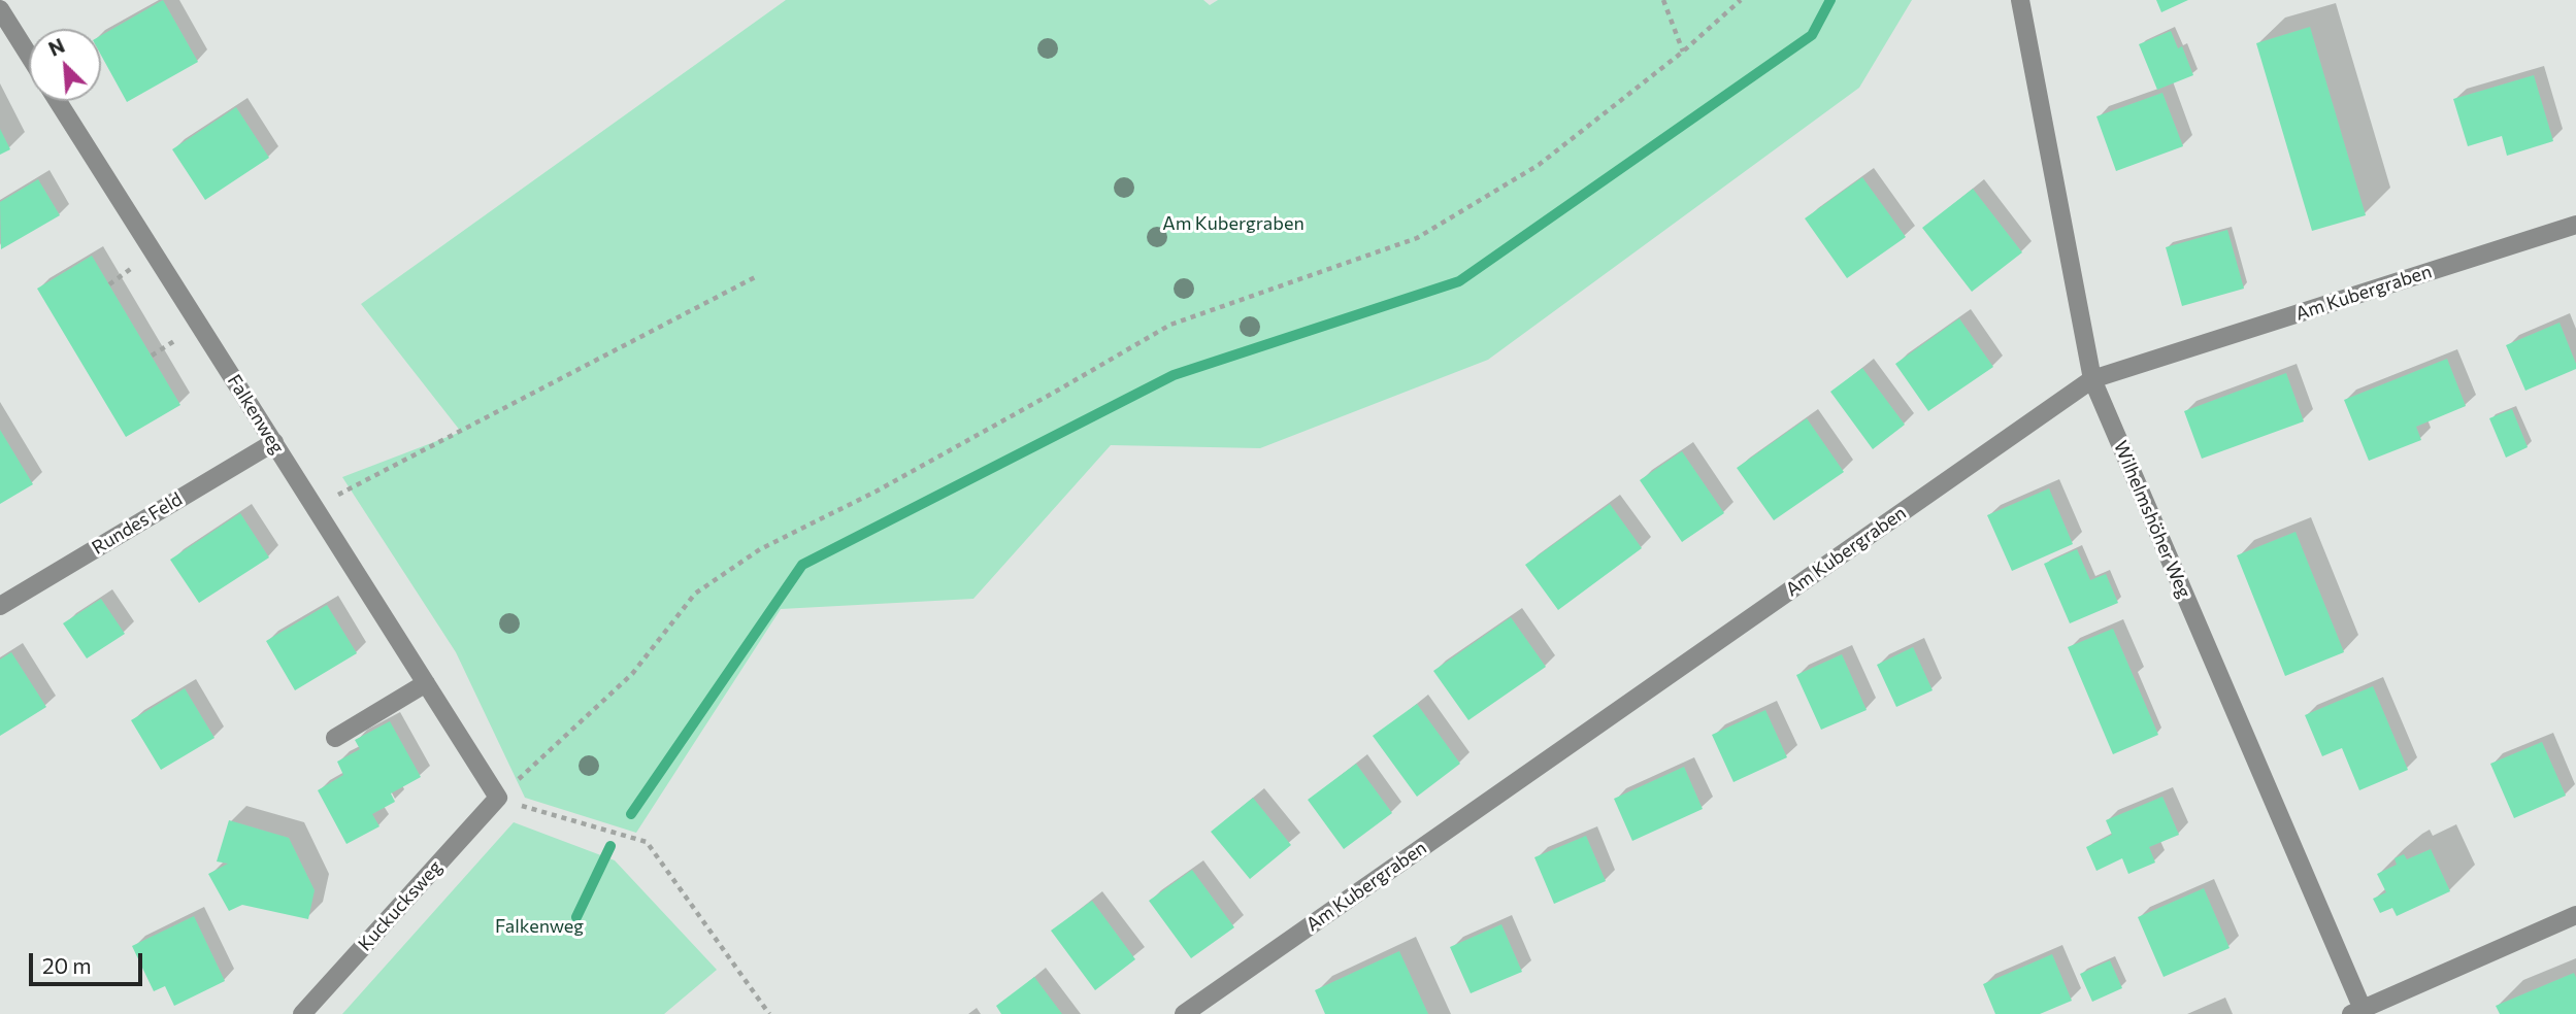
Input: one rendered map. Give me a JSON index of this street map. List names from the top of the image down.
{
  "streets": {
    "street": [
      "Am Kubergraben",
      "Falkenweg",
      "Wilhelmshöher Weg",
      "Rundes Feld",
      "Kuckucksweg"
    ]
  },
  "crossings": [
    ["Am Kubergraben", "Wilhelmshöher Weg"],
    ["Falkenweg", "Rundes Feld"],
    ["Falkenweg", "Kuckucksweg"]
  ],
  "parks": ["Am Kubergraben", "Falkenweg"],
  "scale_bar": "20 m",
  "north": "top left"
}
